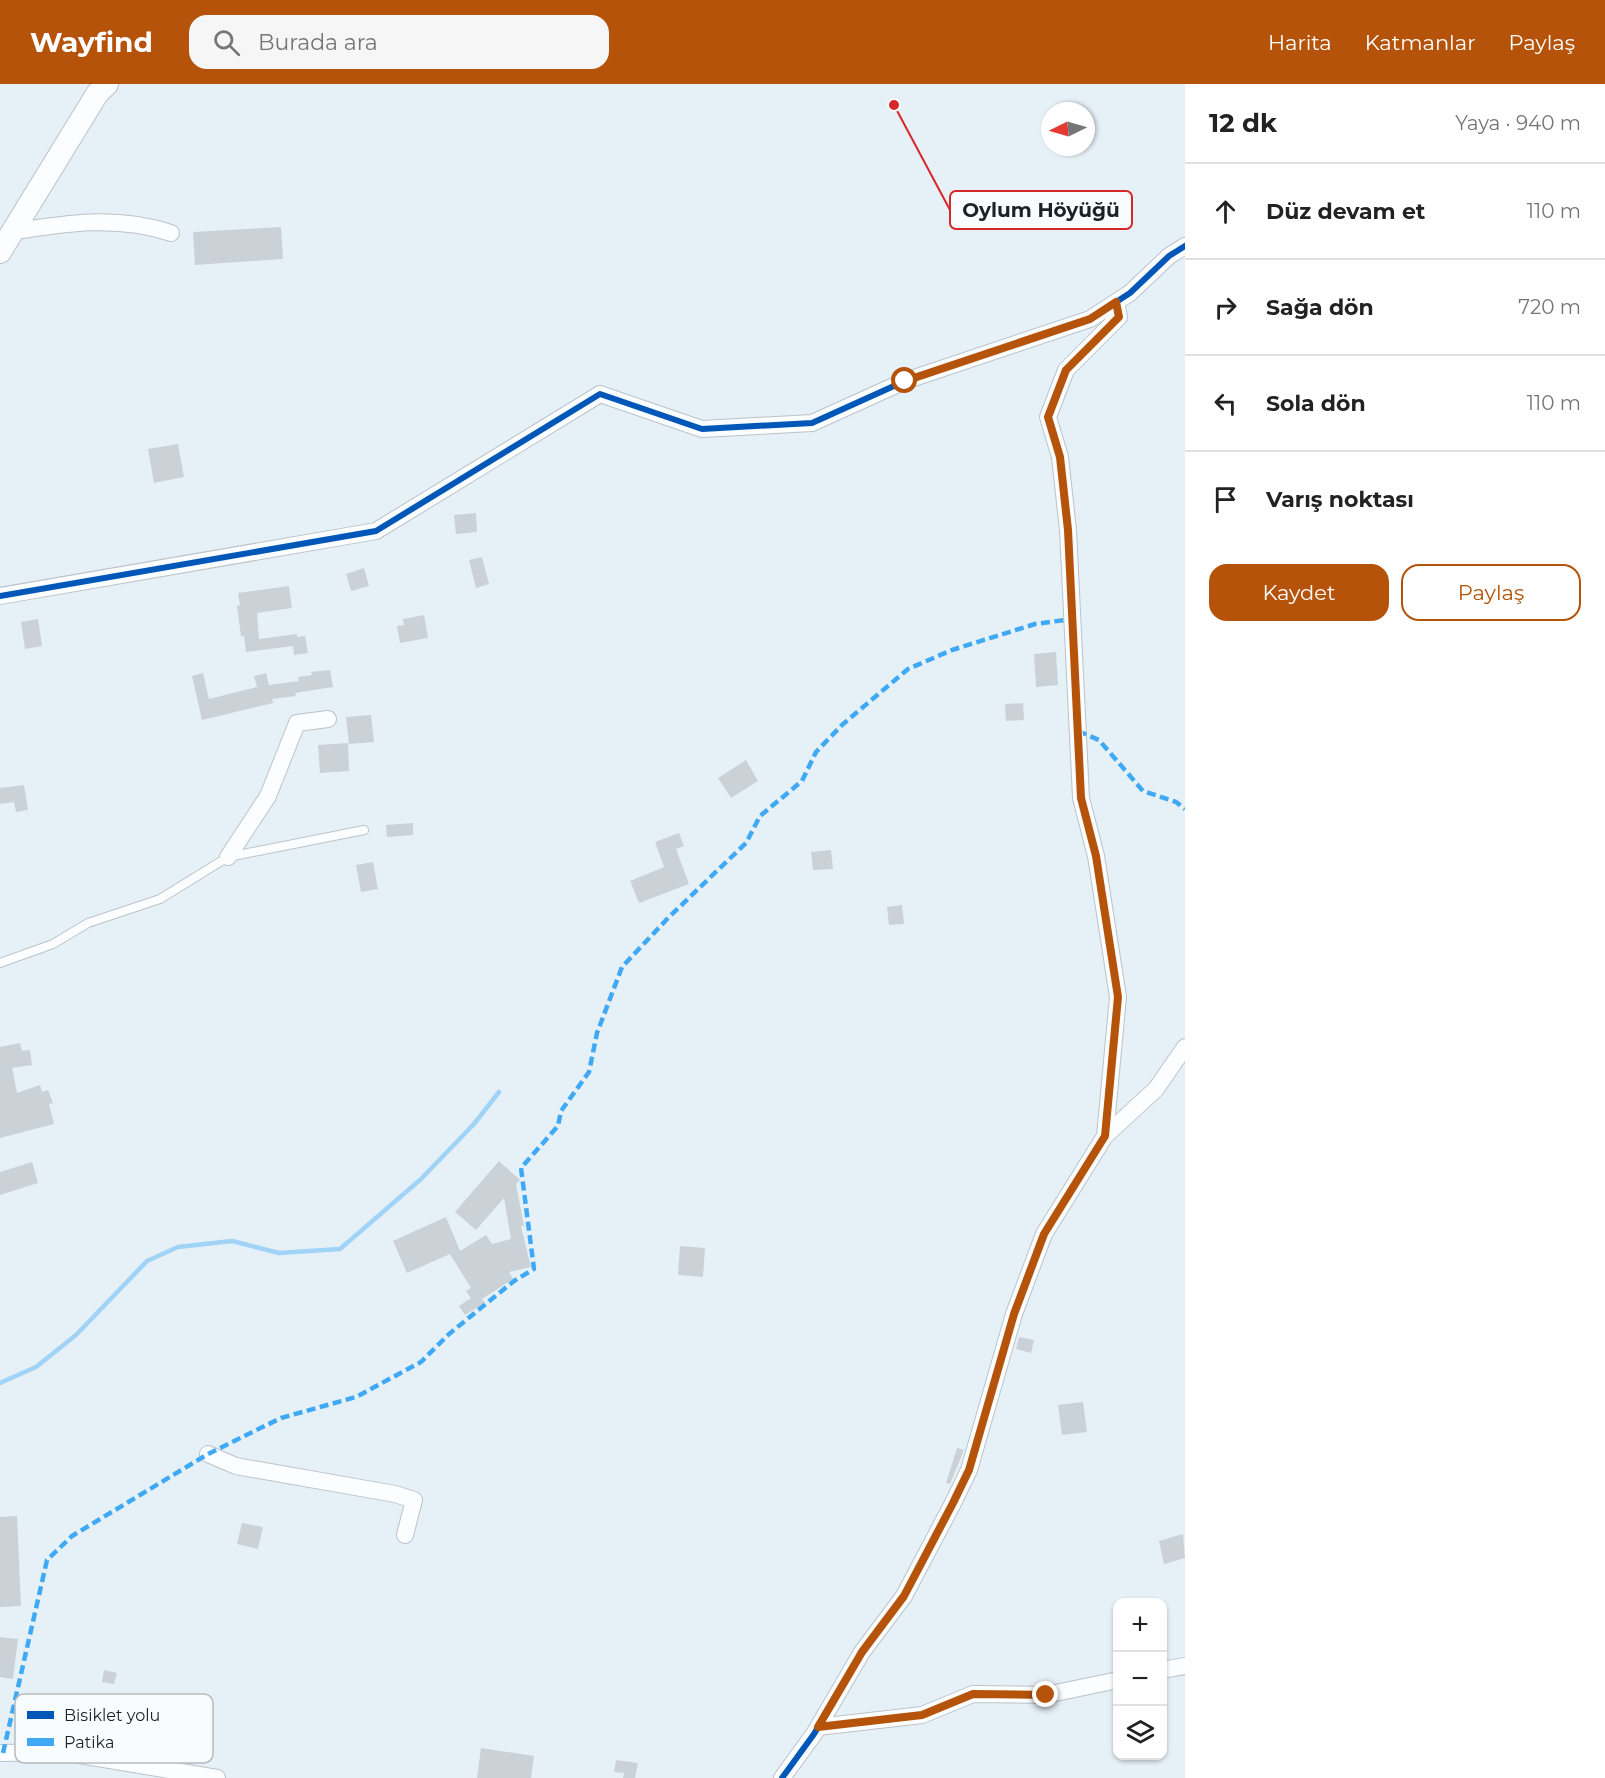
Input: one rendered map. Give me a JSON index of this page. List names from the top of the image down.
{
  "places": ["Oylum Höyüğü"],
  "legend": ["Bisiklet yolu", "Patika"],
  "north": "left",
  "page": {
    "header": "Wayfind",
    "search": "Burada ara",
    "nav": ["Harita", "Katmanlar", "Paylaş"],
    "heading": ["12 dk", "Yaya · 940 m"],
    "list": [
      ["Düz devam et", "110 m"],
      ["Sağa dön", "720 m"],
      ["Sola dön", "110 m"],
      "Varış noktası"
    ],
    "buttons": ["Kaydet", "Paylaş"],
    "map_buttons": ["+", "−"]
  }
}
